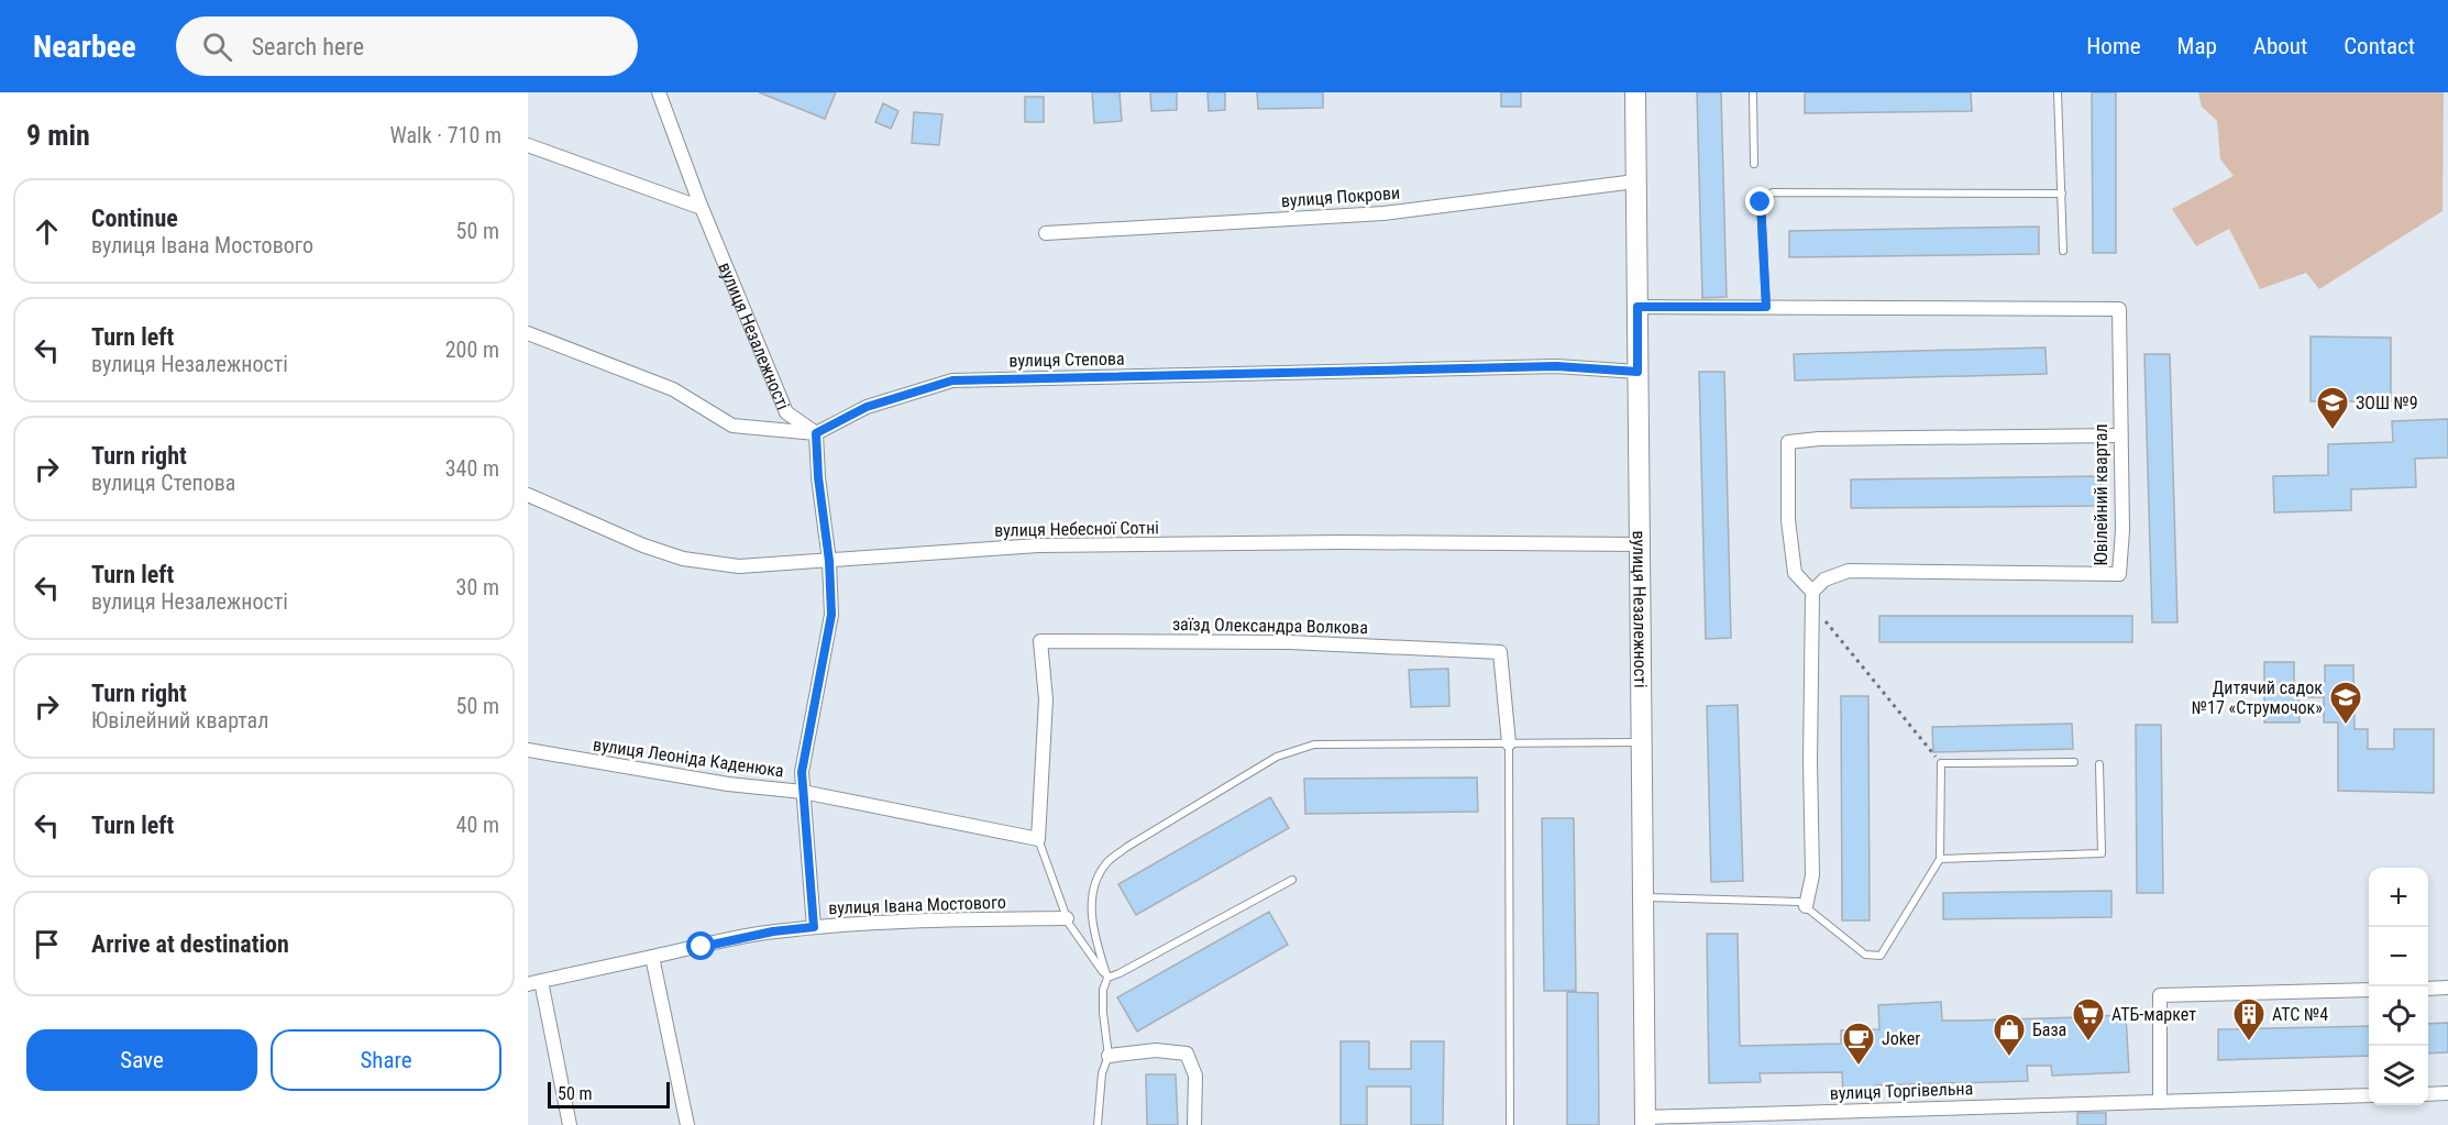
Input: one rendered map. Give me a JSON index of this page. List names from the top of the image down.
{
  "streets": {
    "main road": ["вулиця Незалежності"],
    "street": [
      "вулиця Покрови",
      "вулиця Степова",
      "Ювілейний квартал",
      "вулиця Небесної Сотні",
      "заїзд Олександра Волкова",
      "вулиця Леоніда Каденюка",
      "вулиця Івана Мостового",
      "вулиця Торгівельна"
    ]
  },
  "crossings": [
    ["вулиця Покрови", "вулиця Незалежності"],
    ["вулиця Незалежності", "вулиця Степова"],
    ["вулиця Незалежності", "Ювілейний квартал"],
    ["вулиця Незалежності", "вулиця Небесної Сотні"],
    ["вулиця Незалежності", "вулиця Торгівельна"],
    ["заїзд Олександра Волкова", "вулиця Леоніда Каденюка"]
  ],
  "places": {
    "school or university": ["ЗОШ №9", "Дитячий садок №17 «Струмочок»"],
    "supermarket": ["АТБ-маркет"],
    "building": ["АТС №4"],
    "shop": ["База"],
    "cafe": ["Joker"]
  },
  "scale_bar": "50 m",
  "page": {
    "header": "Nearbee",
    "search": "Search here",
    "nav": [
      "Home",
      "Map",
      "About",
      "Contact"
    ],
    "heading": ["9 min", "Walk · 710 m"],
    "list": [
      ["Continue", "вулиця Івана Мостового", "50 m"],
      ["Turn left", "вулиця Незалежності", "200 m"],
      ["Turn right", "вулиця Степова", "340 m"],
      ["Turn left", "вулиця Незалежності", "30 m"],
      ["Turn right", "Ювілейний квартал", "50 m"],
      ["Turn left", "40 m"],
      "Arrive at destination"
    ],
    "map_buttons": ["+", "−"],
    "buttons": ["Save", "Share"],
    "scale": "50 m"
  }
}
